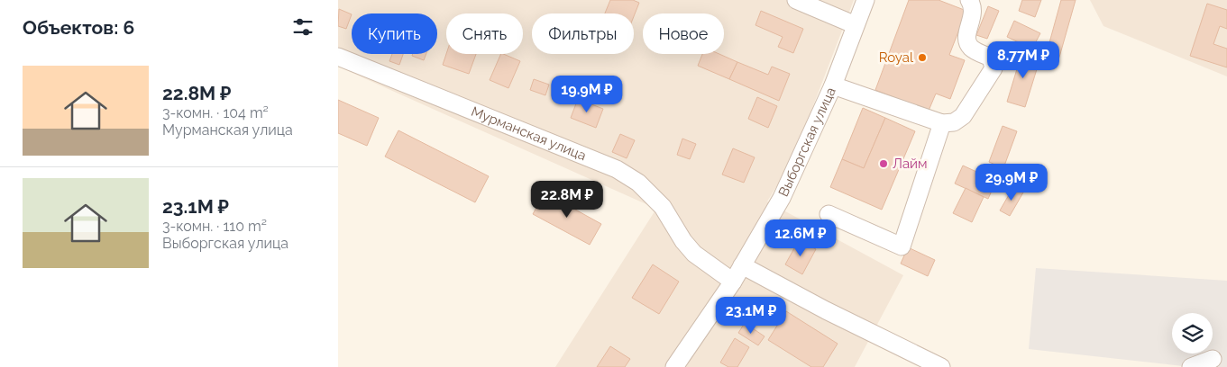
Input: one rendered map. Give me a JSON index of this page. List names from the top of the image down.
{
  "streets": {
    "street": ["Мурманская улица", "Выборгская улица"]
  },
  "crossings": [
    ["Мурманская улица", "Выборгская улица"]
  ],
  "places": ["Royal", "Лайм"],
  "page": {
    "heading": "Объектов: 6",
    "chip": [
      "Купить",
      "Снять",
      "Фильтры",
      "Новое"
    ],
    "price": [
      "8.77M ₽",
      "19.9M ₽",
      "29.9M ₽",
      "22.8M ₽",
      "12.6M ₽",
      "23.1M ₽"
    ],
    "list": [
      {
        "name": "22.8M ₽",
        "note": "3-комн. · 104 m² · Мурманская улица"
      },
      {
        "name": "23.1M ₽",
        "note": "3-комн. · 110 m² · Выборгская улица"
      }
    ]
  }
}
